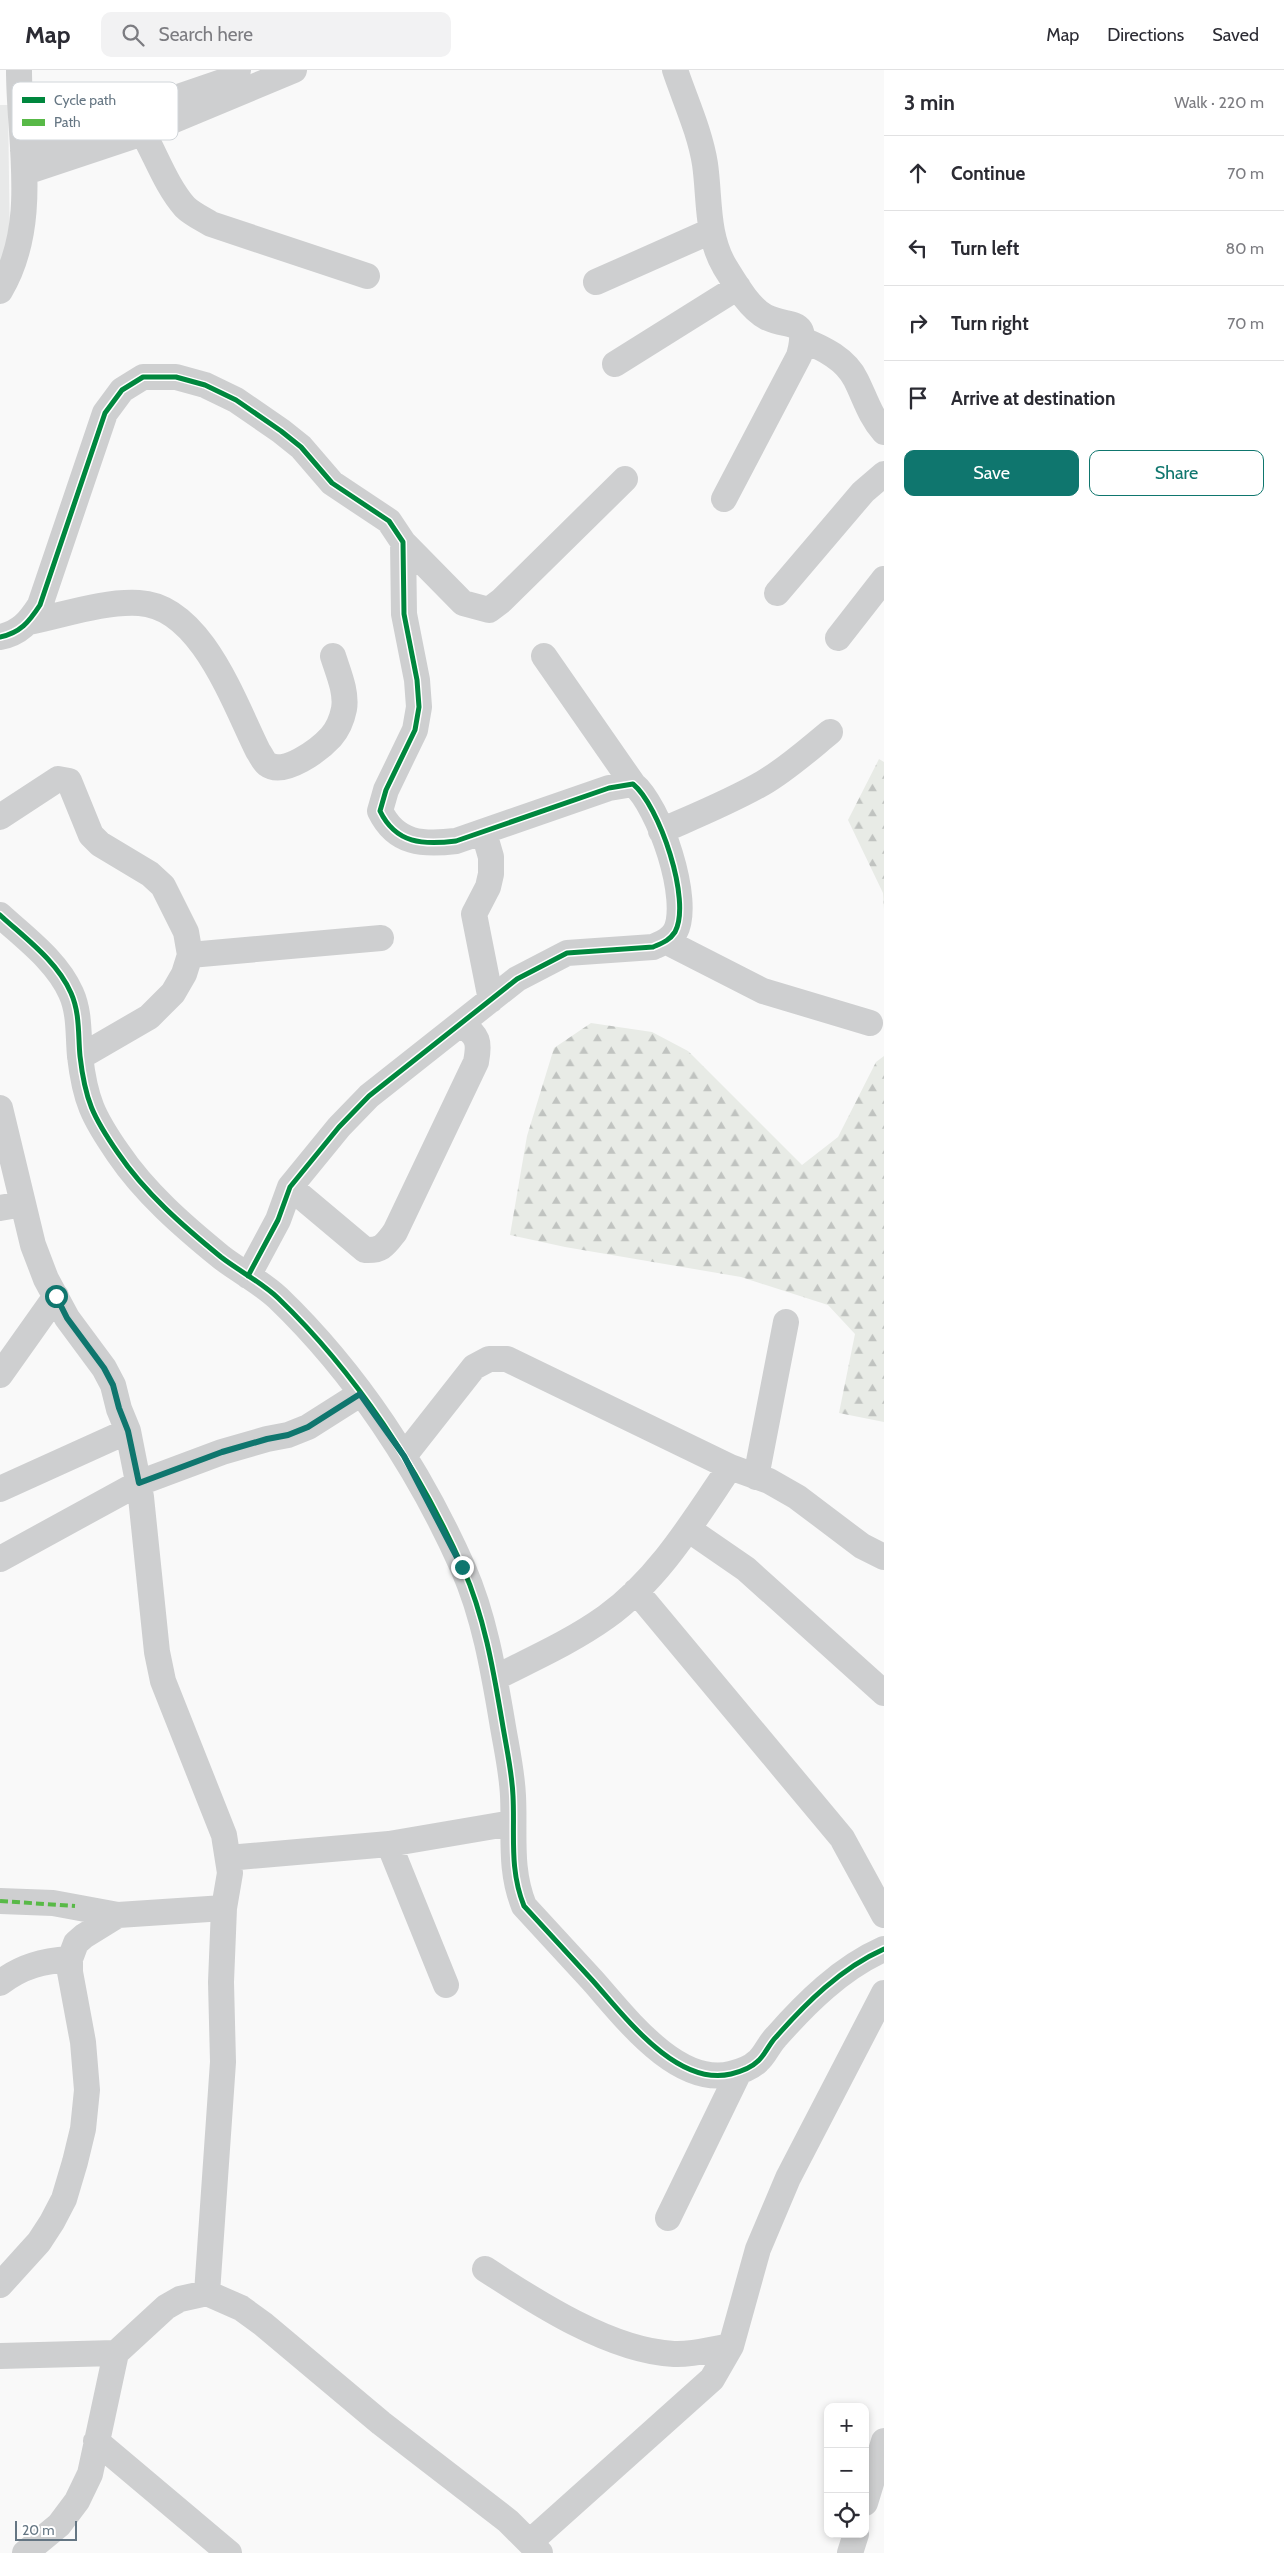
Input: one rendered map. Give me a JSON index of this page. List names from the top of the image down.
{
  "legend": ["Cycle path", "Path"],
  "scale_bar": "20 m",
  "page": {
    "header": "Map",
    "search": "Search here",
    "nav": ["Map", "Directions", "Saved"],
    "heading": ["3 min", "Walk · 220 m"],
    "list": [
      ["Continue", "70 m"],
      ["Turn left", "80 m"],
      ["Turn right", "70 m"],
      "Arrive at destination"
    ],
    "buttons": ["Save", "Share"],
    "map_buttons": ["+", "−"],
    "scale": "20 m"
  }
}
